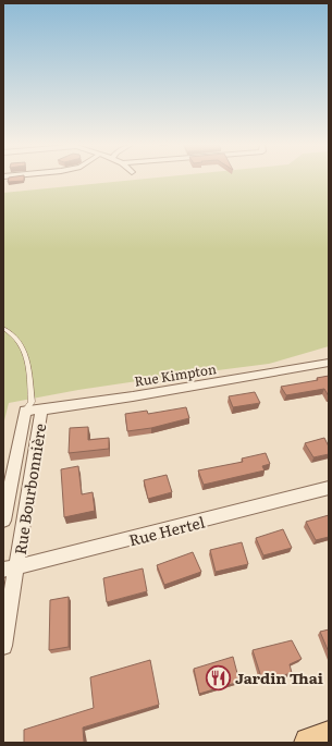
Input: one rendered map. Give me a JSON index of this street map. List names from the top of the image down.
{
  "streets": {
    "street": ["Rue Kimpton", "Rue Bourbonnière", "Rue Hertel"]
  },
  "crossings": [
    ["Rue Kimpton", "Rue Bourbonnière"],
    ["Rue Bourbonnière", "Rue Hertel"]
  ],
  "places": {
    "restaurant": ["Jardin Thai"]
  }
}
